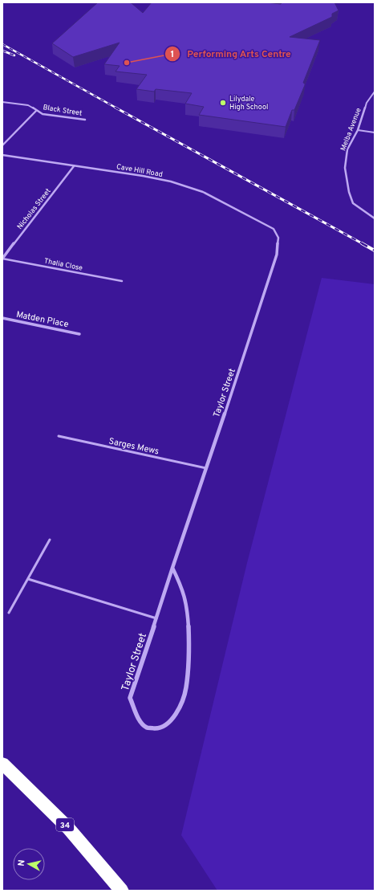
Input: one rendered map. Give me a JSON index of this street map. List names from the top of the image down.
{
  "streets": {
    "highway": ["34"],
    "street": [
      "Black Street",
      "Melba Avenue",
      "Cave Hill Road",
      "Nicholas Street",
      "Matden Place",
      "Taylor Street"
    ],
    "lane": ["Thalia Close", "Sarges Mews"]
  },
  "crossings": [
    ["Cave Hill Road", "Nicholas Street"],
    ["Cave Hill Road", "Taylor Street"],
    ["Nicholas Street", "Thalia Close"],
    ["Taylor Street", "Sarges Mews"]
  ],
  "places": ["Performing Arts Centre", "Lilydale High School"],
  "north": "left"
}
